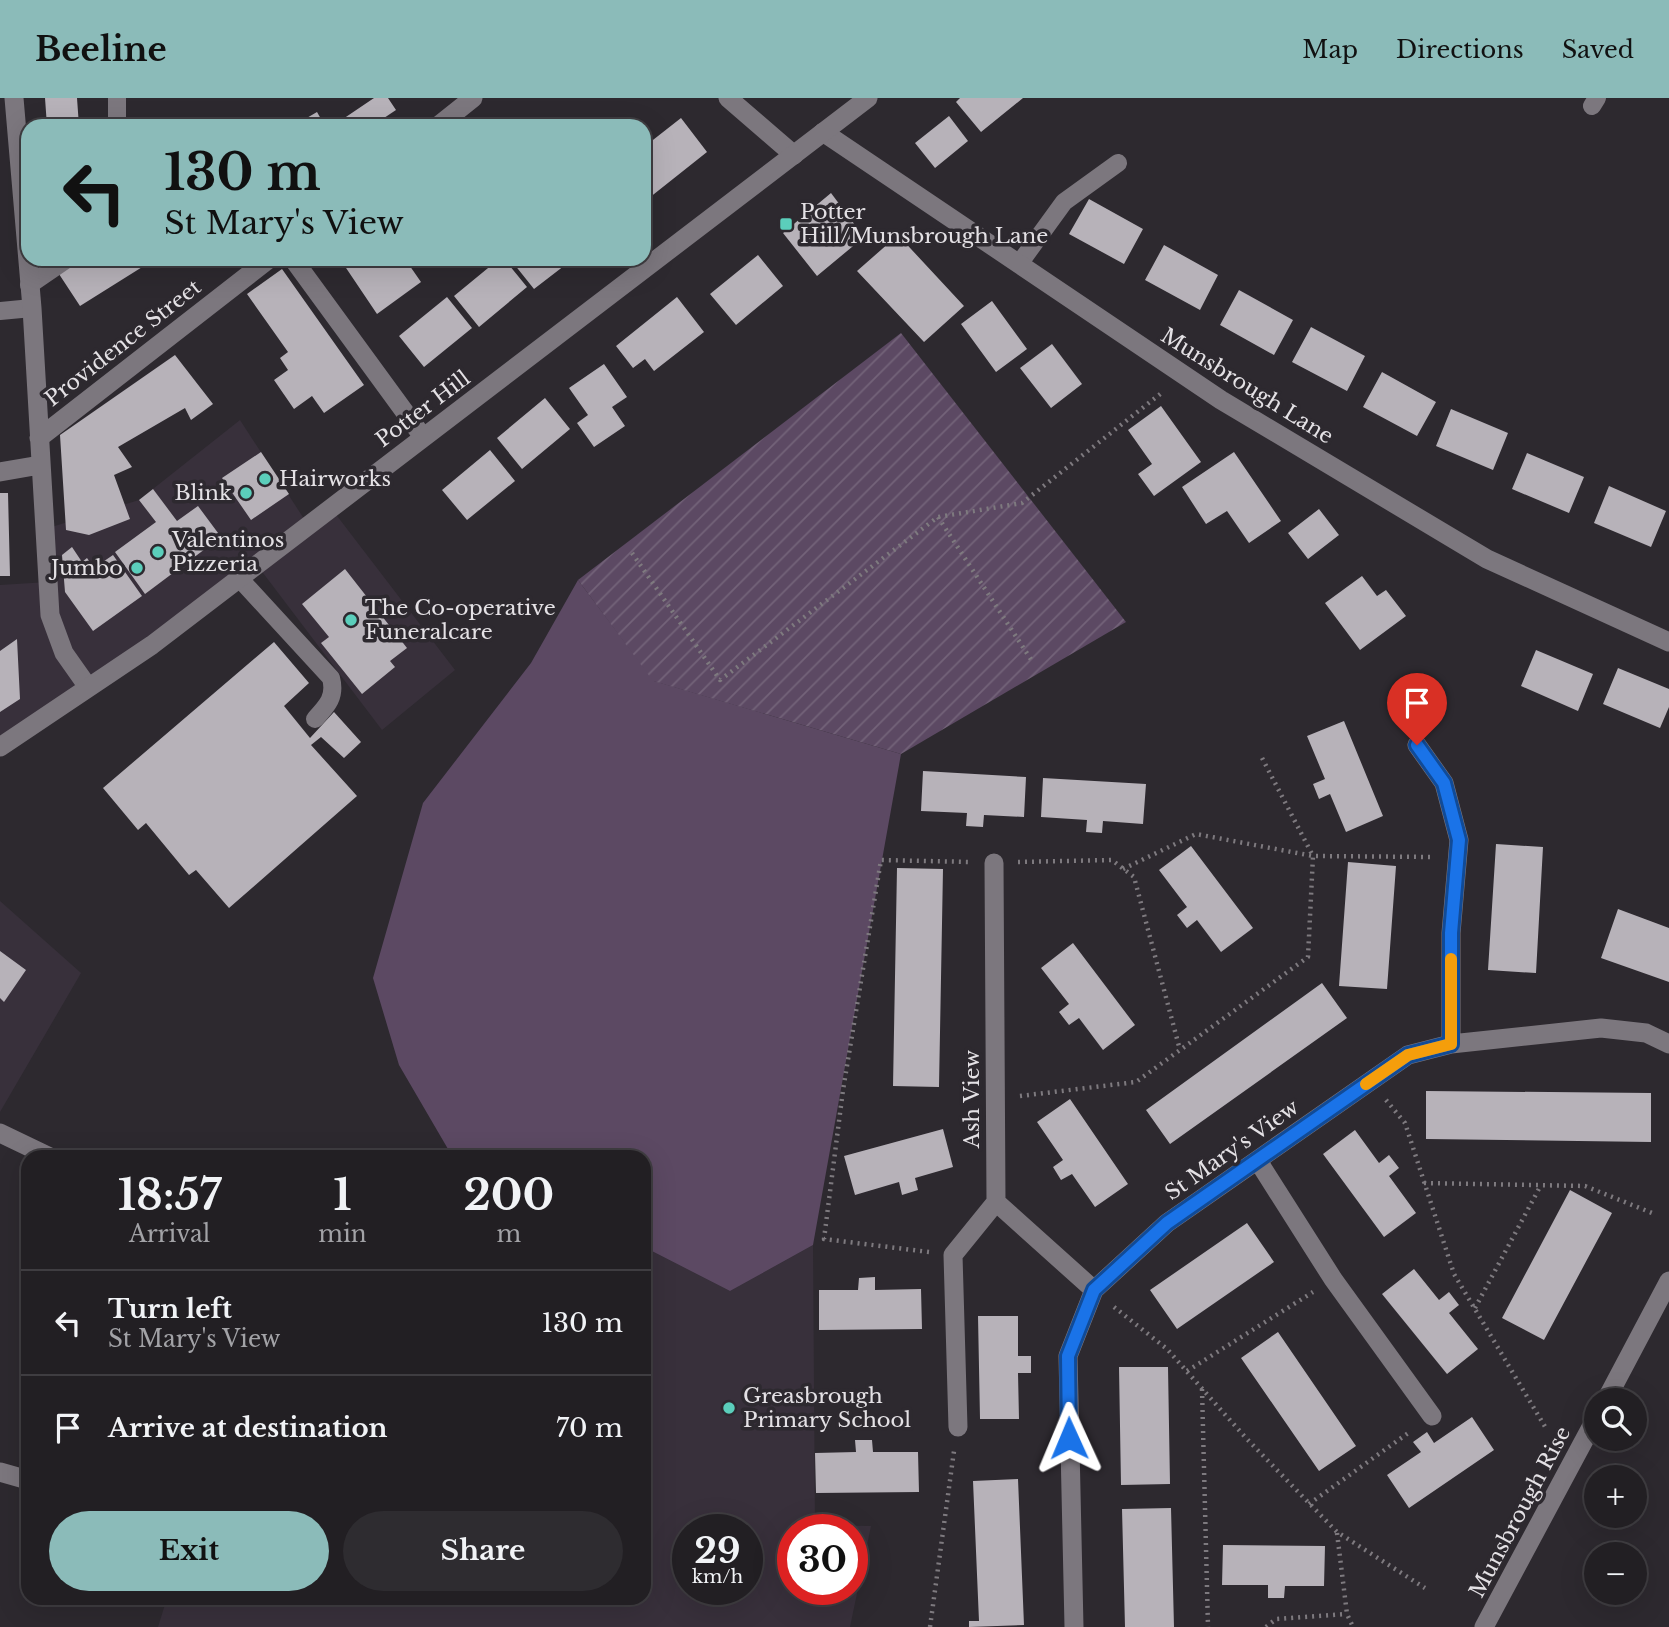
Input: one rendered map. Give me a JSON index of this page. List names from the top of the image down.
{
  "streets": {
    "street": [
      "Providence Street",
      "Munsbrough Lane",
      "Potter Hill",
      "Ash View",
      "St Mary's View",
      "Munsbrough Rise"
    ]
  },
  "crossings": [
    ["Munsbrough Lane", "Potter Hill"]
  ],
  "places": {
    "transit": ["Potter Hill/Munsbrough Lane"],
    "other": [
      "Hairworks",
      "Blink",
      "Valentinos Pizzeria",
      "Jumbo",
      "The Co-operative Funeralcare",
      "Greasbrough Primary School"
    ]
  },
  "page": {
    "header": "Beeline",
    "nav": ["Map", "Directions", "Saved"],
    "turn": ["130 m", "St Mary's View"],
    "eta": [
      "18:57",
      "Arrival",
      "1",
      "min",
      "200",
      "m"
    ],
    "list": [
      {
        "name": "Turn left",
        "note": "St Mary's View",
        "value": "130 m"
      },
      {
        "name": "Arrive at destination",
        "value": "70 m"
      }
    ],
    "map_buttons": ["+", "−"],
    "buttons": ["Exit", "Share"],
    "speed": "29 km/h",
    "limit": "30"
  }
}
